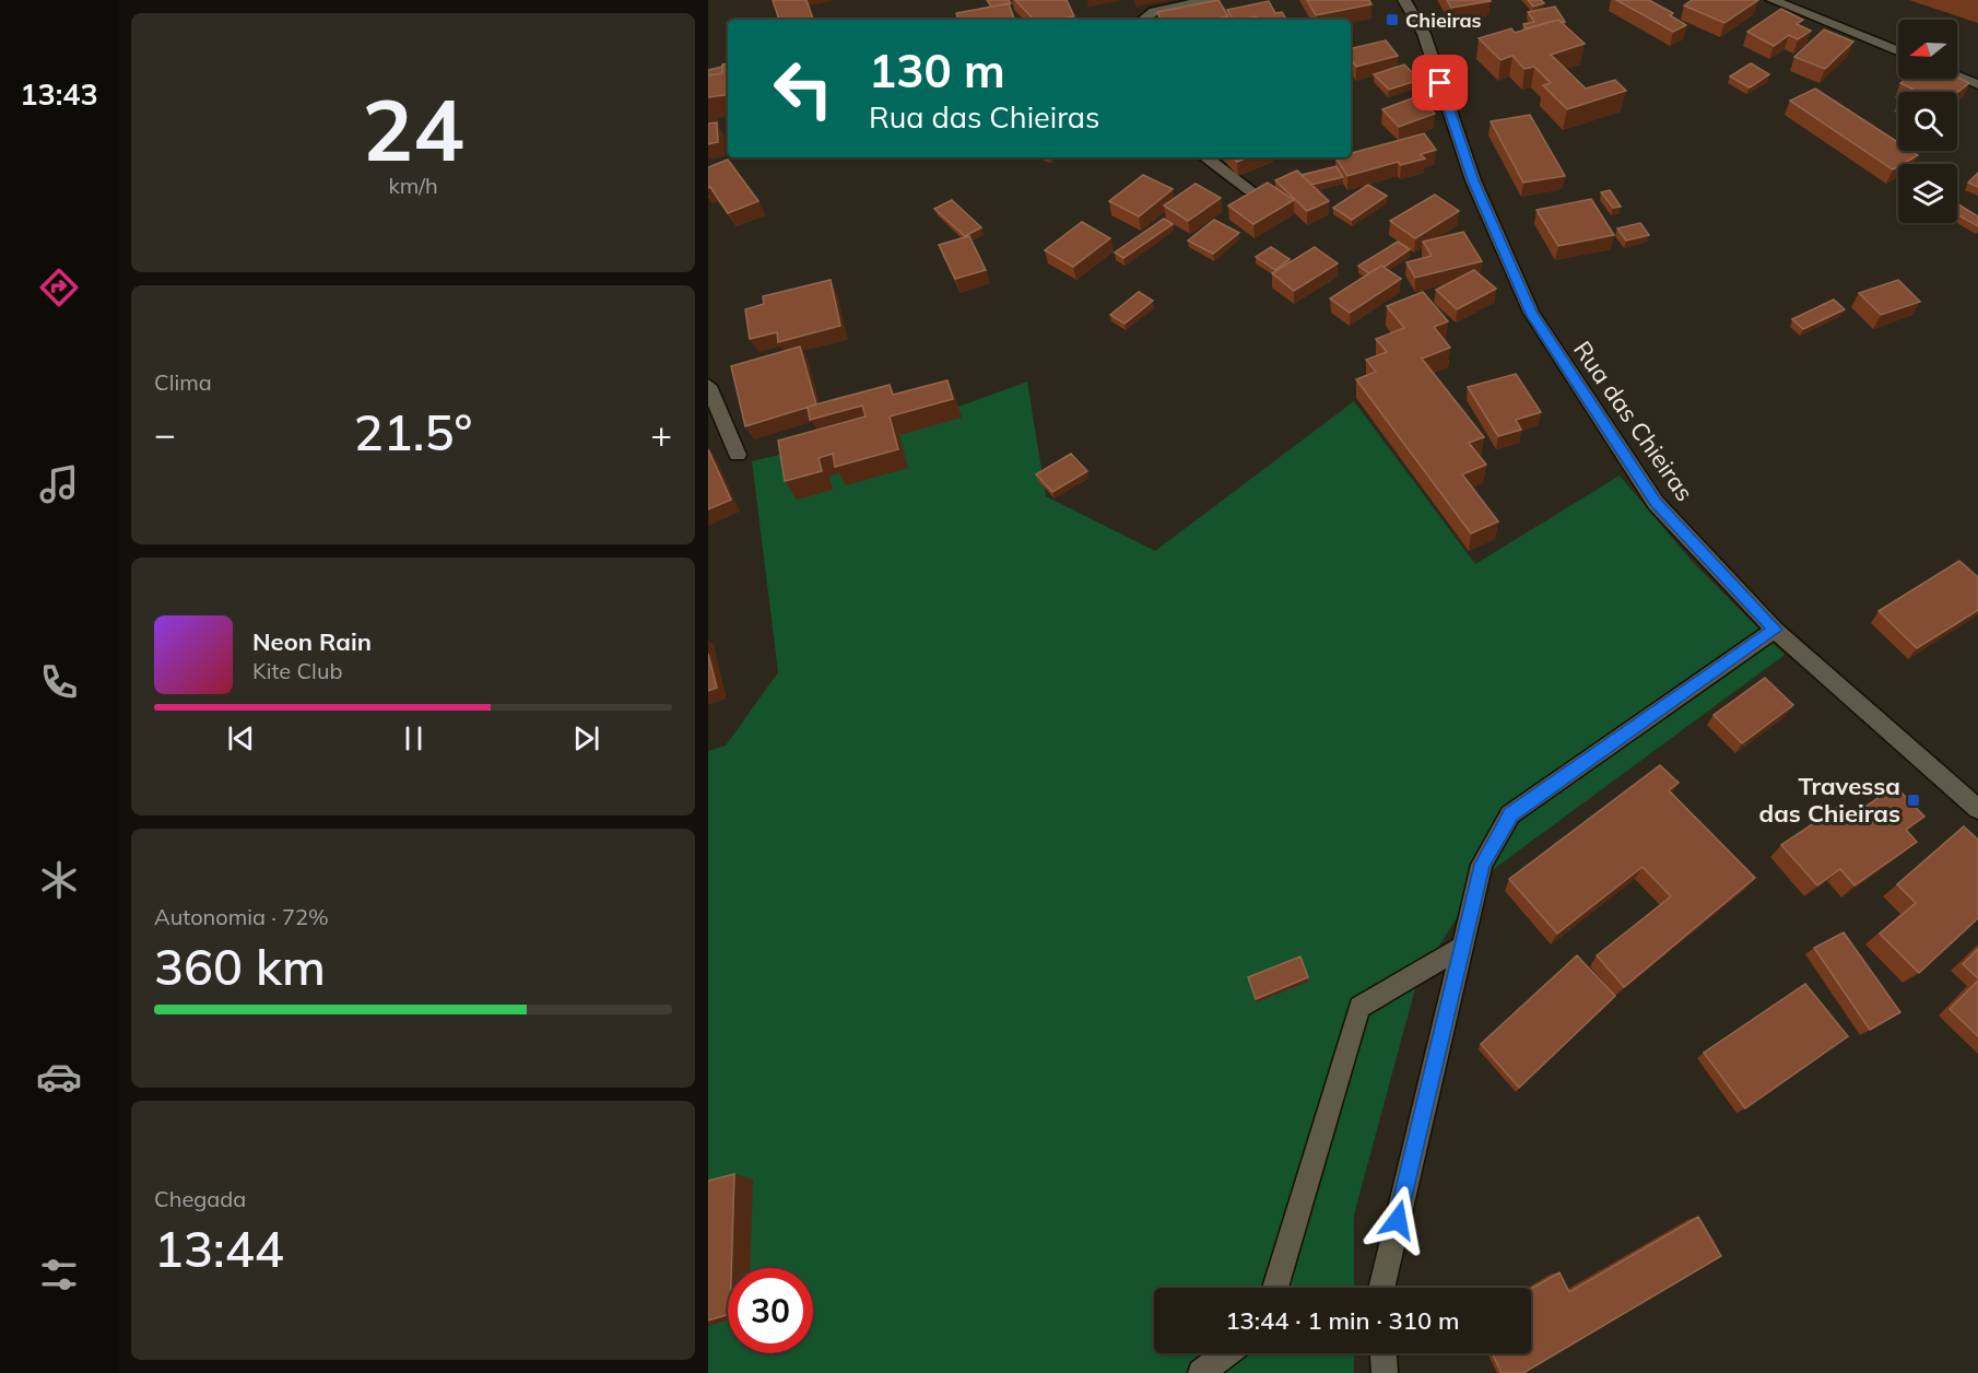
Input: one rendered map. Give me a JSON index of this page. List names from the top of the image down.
{
  "streets": {
    "street": ["Rua das Chieiras"]
  },
  "places": {
    "transit": ["Chieiras", "Travessa das Chieiras"]
  },
  "north": "left",
  "page": {
    "tabs": "13:43",
    "tile": [
      ["24", "km/h"],
      "Clima",
      ["Autonomia · 72%", "360 km"],
      ["Chegada", "13:44"]
    ],
    "turn": ["130 m", "Rua das Chieiras"],
    "heat": ["−", "21.5°", "+"],
    "song": ["Neon Rain", "Kite Club"],
    "limit": "30",
    "trip": "13:44 · 1 min · 310 m"
  }
}
